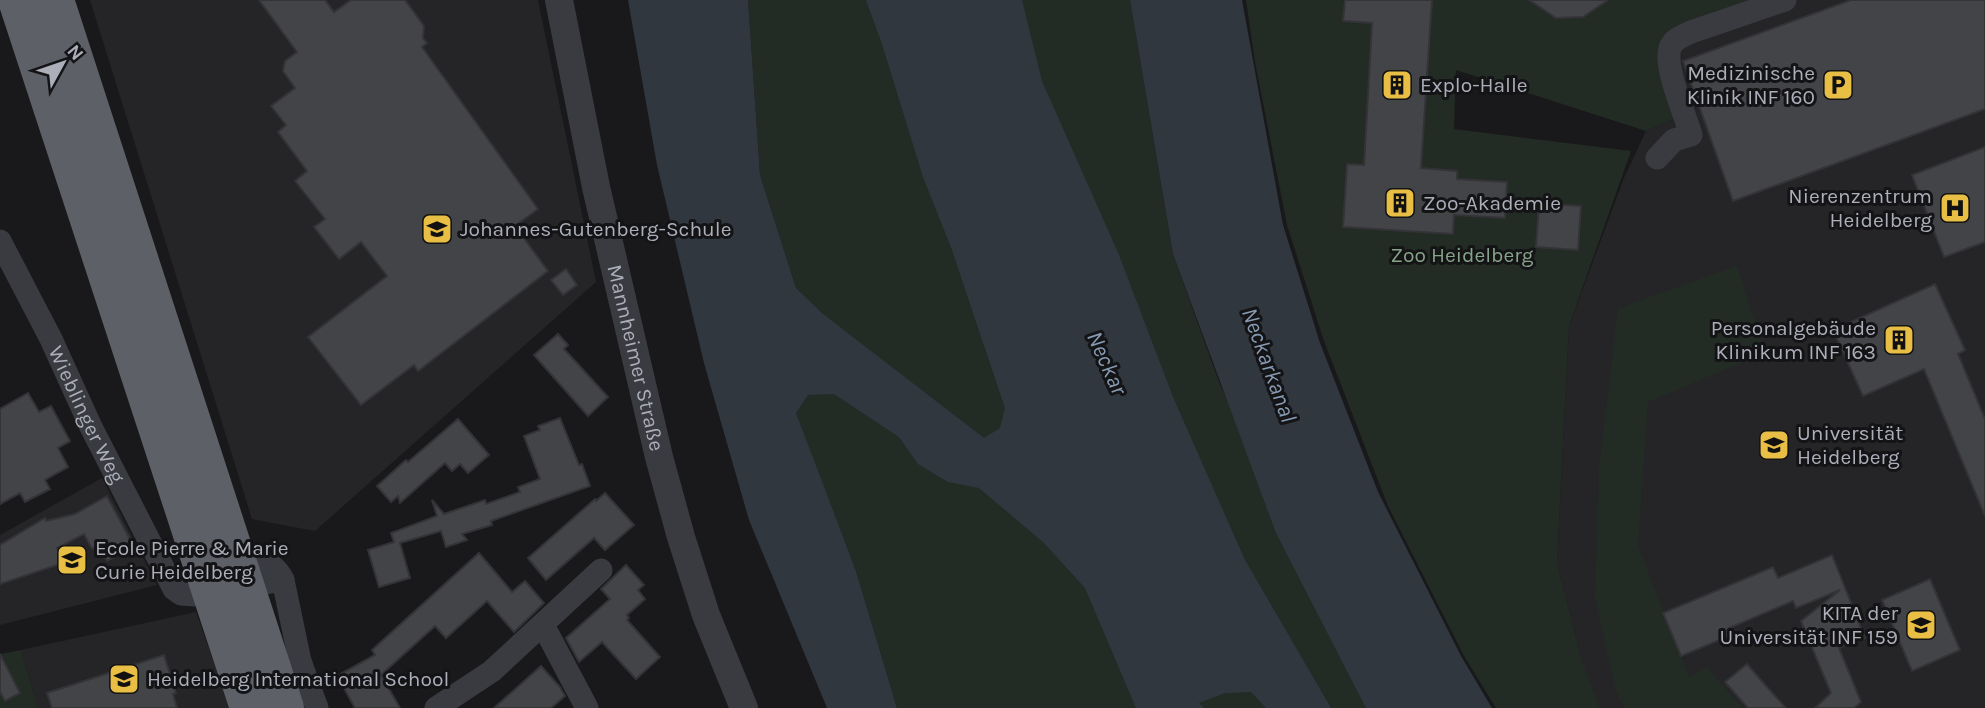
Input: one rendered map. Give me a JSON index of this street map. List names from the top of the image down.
{
  "streets": {
    "street": ["Mannheimer Straße", "Wieblinger Weg"]
  },
  "water": ["Neckar", "Neckarkanal"],
  "parks": ["Zoo Heidelberg"],
  "places": {
    "building": ["Explo-Halle", "Zoo-Akademie", "Personalgebäude Klinikum INF 163"],
    "parking": ["Medizinische Klinik INF 160"],
    "hospital": ["Nierenzentrum Heidelberg"],
    "school or university": [
      "Johannes-Gutenberg-Schule",
      "Universität Heidelberg",
      "Ecole Pierre & Marie Curie Heidelberg",
      "KITA der Universität INF 159",
      "Heidelberg International School"
    ]
  },
  "north": "top right"
}
